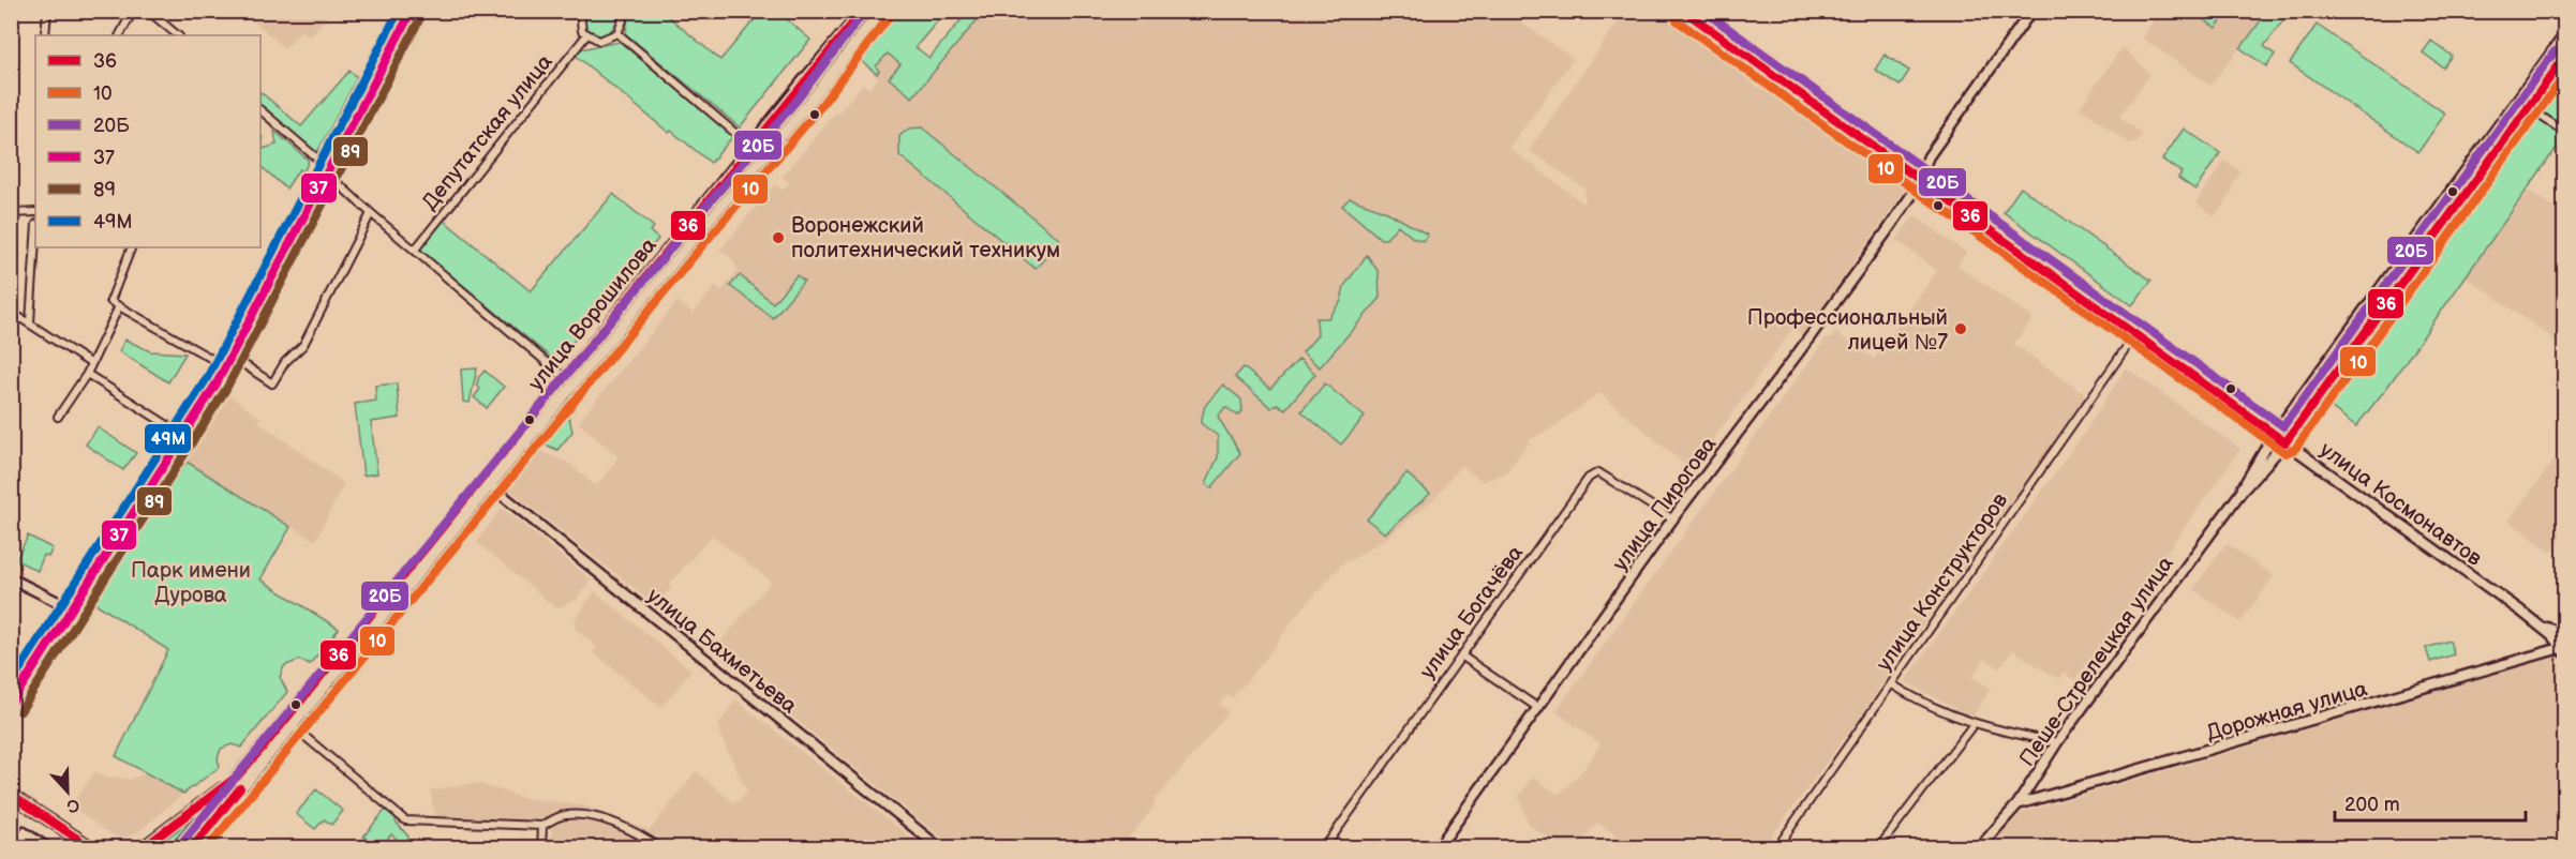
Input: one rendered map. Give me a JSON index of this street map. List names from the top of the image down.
{
  "streets": {
    "main road": ["улица Ворошилова"],
    "street": [
      "Депутатская улица",
      "улица Пирогова",
      "улица Космонавтов",
      "улица Конструкторов",
      "улица Богачёва",
      "улица Бахметьева",
      "Пеше-Стрелецкая улица",
      "Дорожная улица"
    ]
  },
  "crossings": [
    ["улица Ворошилова", "улица Бахметьева"],
    ["улица Пирогова", "улица Космонавтов"],
    ["улица Пирогова", "улица Богачёва"],
    ["улица Космонавтов", "улица Конструкторов"],
    ["улица Космонавтов", "Пеше-Стрелецкая улица"],
    ["улица Космонавтов", "Дорожная улица"],
    ["Пеше-Стрелецкая улица", "Дорожная улица"]
  ],
  "parks": ["Парк имени Дурова"],
  "places": ["Воронежский политехнический техникум", "Профессиональный лицей №7"],
  "lines": [
    "transit line 36",
    "transit line 20Б",
    "transit line 37",
    "transit line 49М",
    "transit line 89",
    "transit line 10"
  ],
  "legend": [
    "36",
    "10",
    "20Б",
    "37",
    "89",
    "49М"
  ],
  "scale_bar": "200 m",
  "north": "bottom"
}
